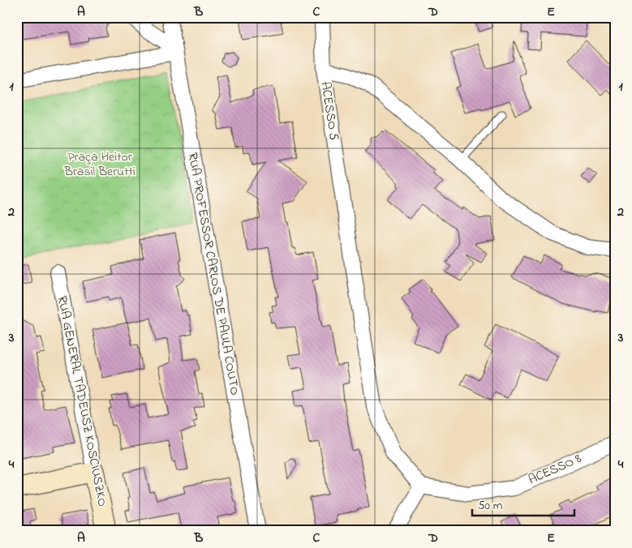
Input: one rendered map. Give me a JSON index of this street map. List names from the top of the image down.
{
  "streets": {
    "street": [
      "ACESSO 5",
      "RUA PROFESSOR CARLOS DE PAULA COUTO",
      "RUA GENERAL TADEUSZ KOSCIUSZKO",
      "ACESSO 8"
    ]
  },
  "crossings": [
    ["ACESSO 5", "ACESSO 8"]
  ],
  "parks": ["Praça Heitor Brasil Berutti"],
  "scale_bar": "50 m",
  "grid": {
    "columns": [
      "A",
      "B",
      "C",
      "D",
      "E"
    ],
    "rows": [
      "1",
      "2",
      "3",
      "4"
    ]
  }
}
